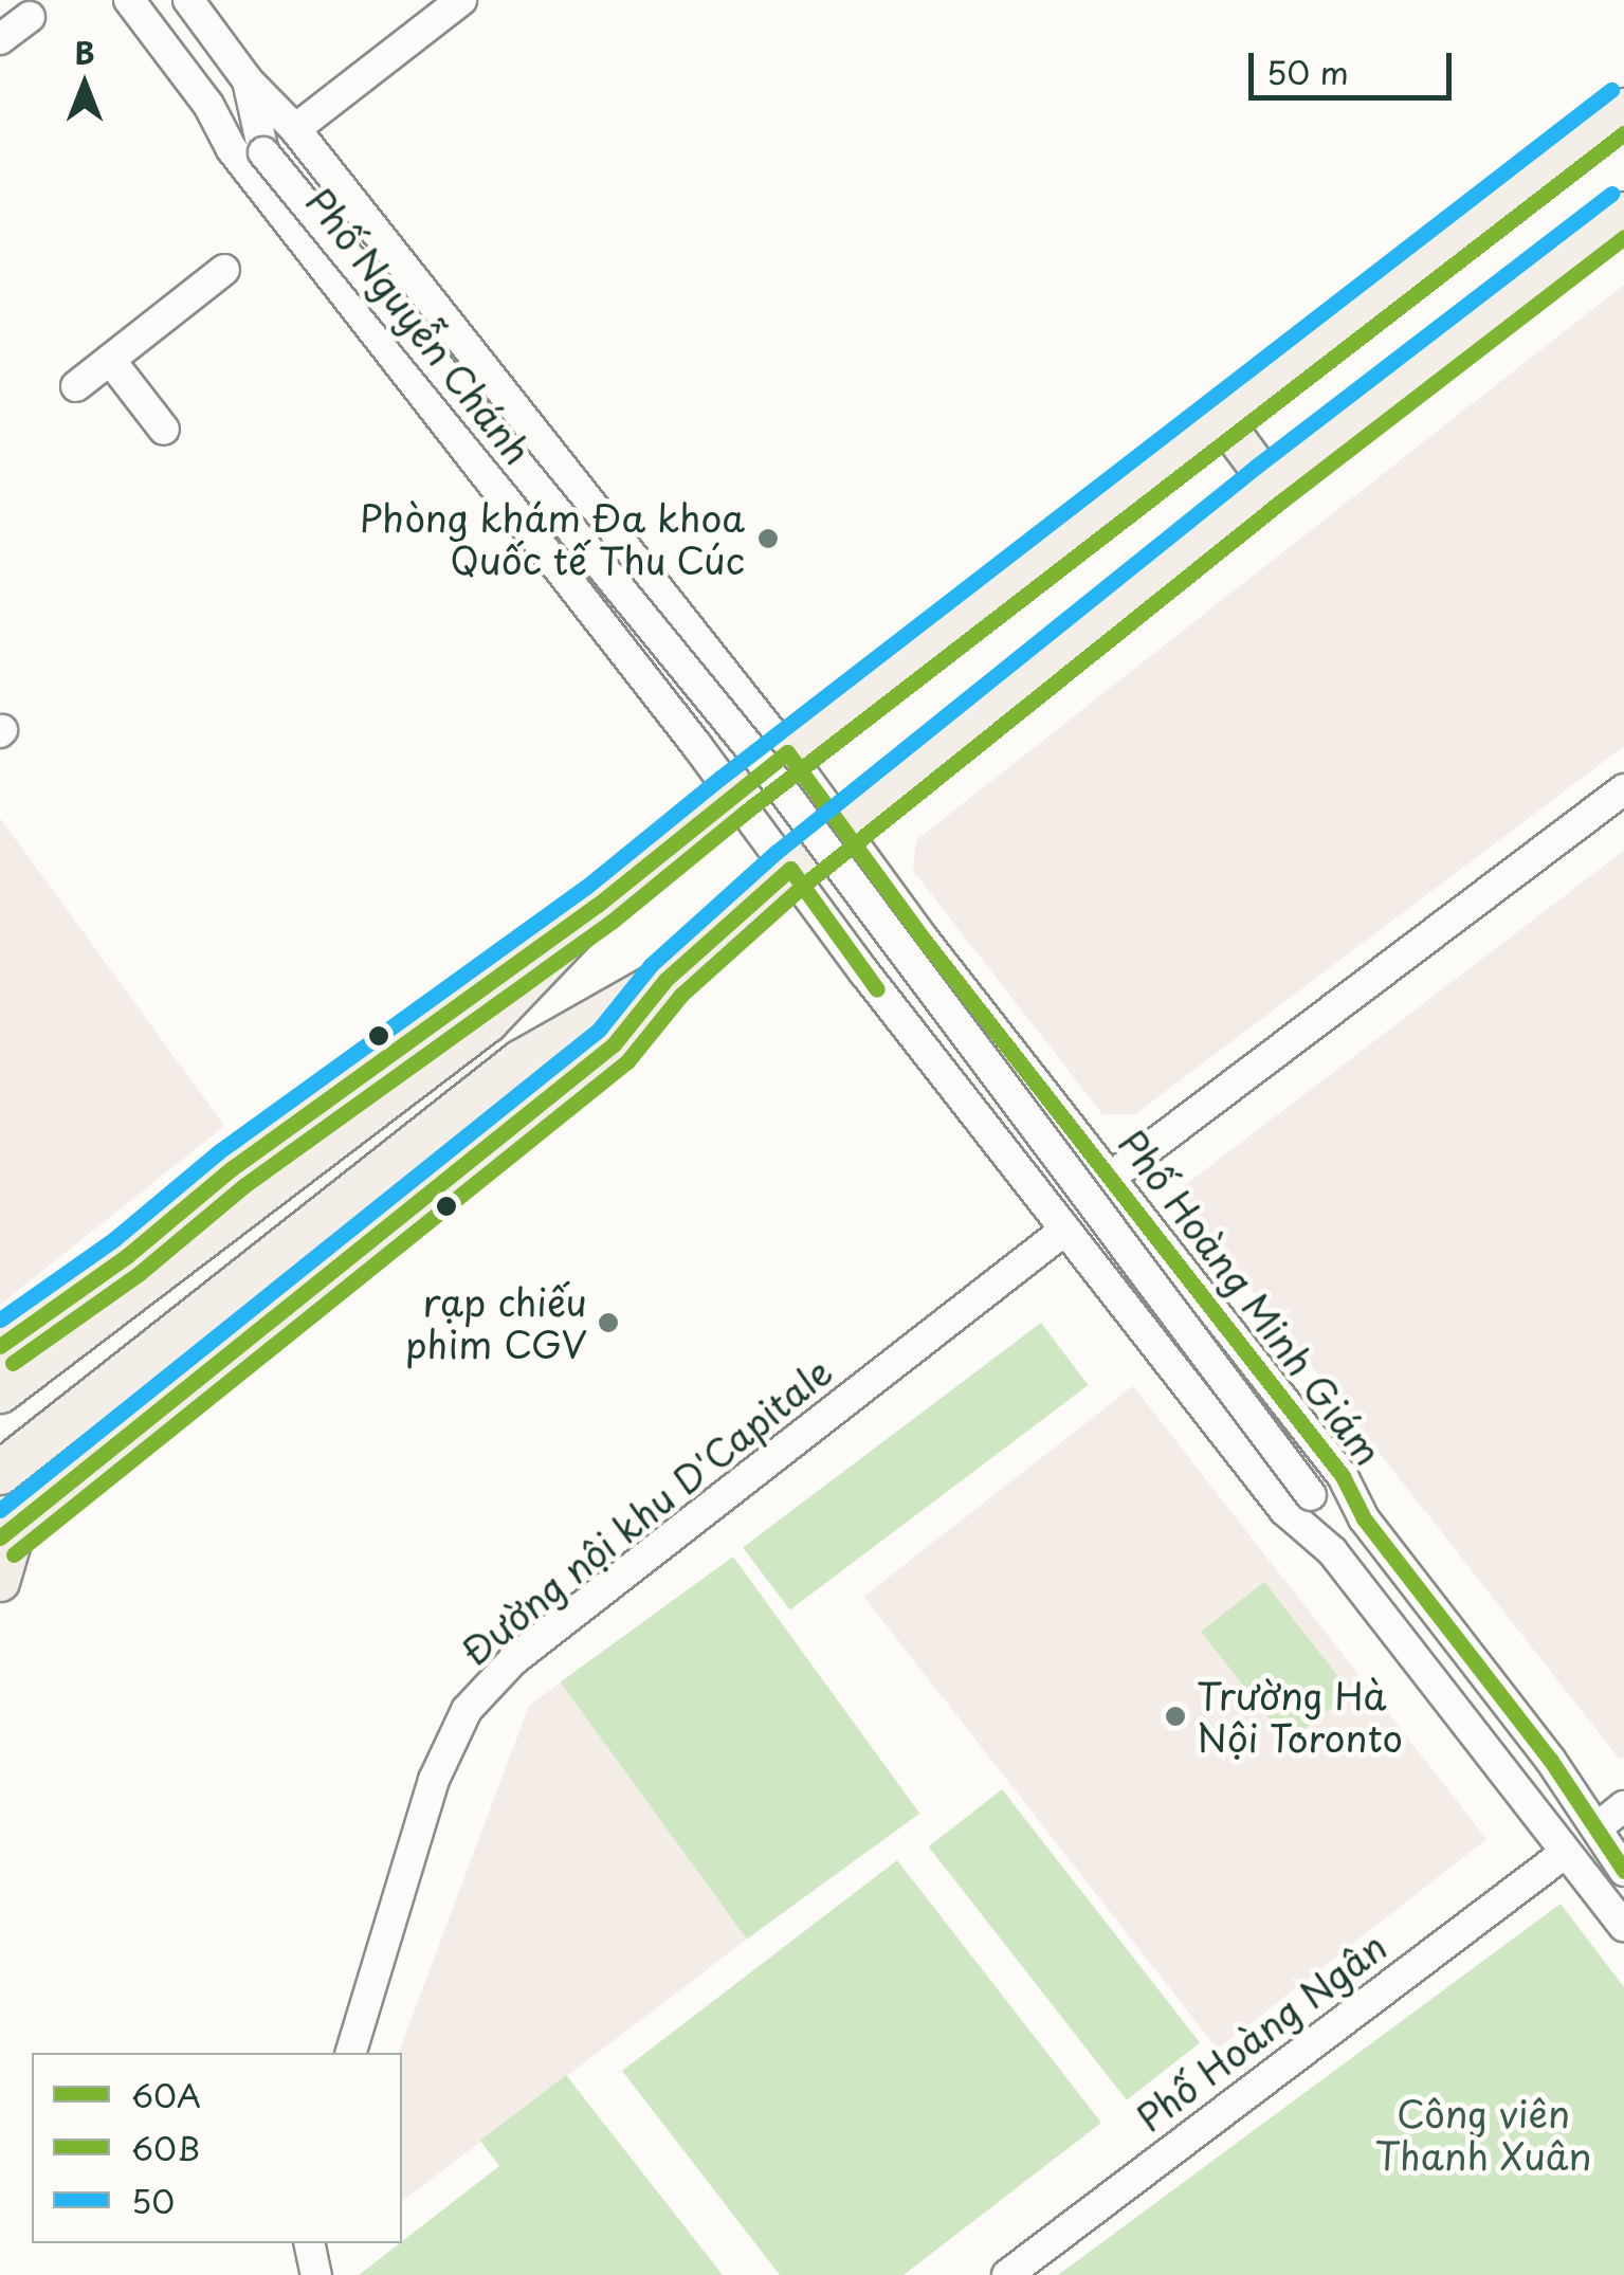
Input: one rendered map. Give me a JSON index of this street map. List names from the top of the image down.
{
  "streets": {
    "street": [
      "Phố Nguyễn Chánh",
      "Phố Hoàng Minh Giám",
      "Đường nội khu D'Capitale",
      "Phố Hoàng Ngân"
    ]
  },
  "crossings": [
    ["Phố Nguyễn Chánh", "Phố Hoàng Minh Giám"]
  ],
  "parks": ["Công viên Thanh Xuân"],
  "places": ["Phòng khám Đa khoa Quốc tế Thu Cúc", "rạp chiếu phim CGV", "Trường Hà Nội Toronto"],
  "lines": ["transit line 50", "transit line 60B", "transit line 60A"],
  "legend": ["60A", "60B", "50"],
  "scale_bar": "50 m",
  "north": "top"
}
